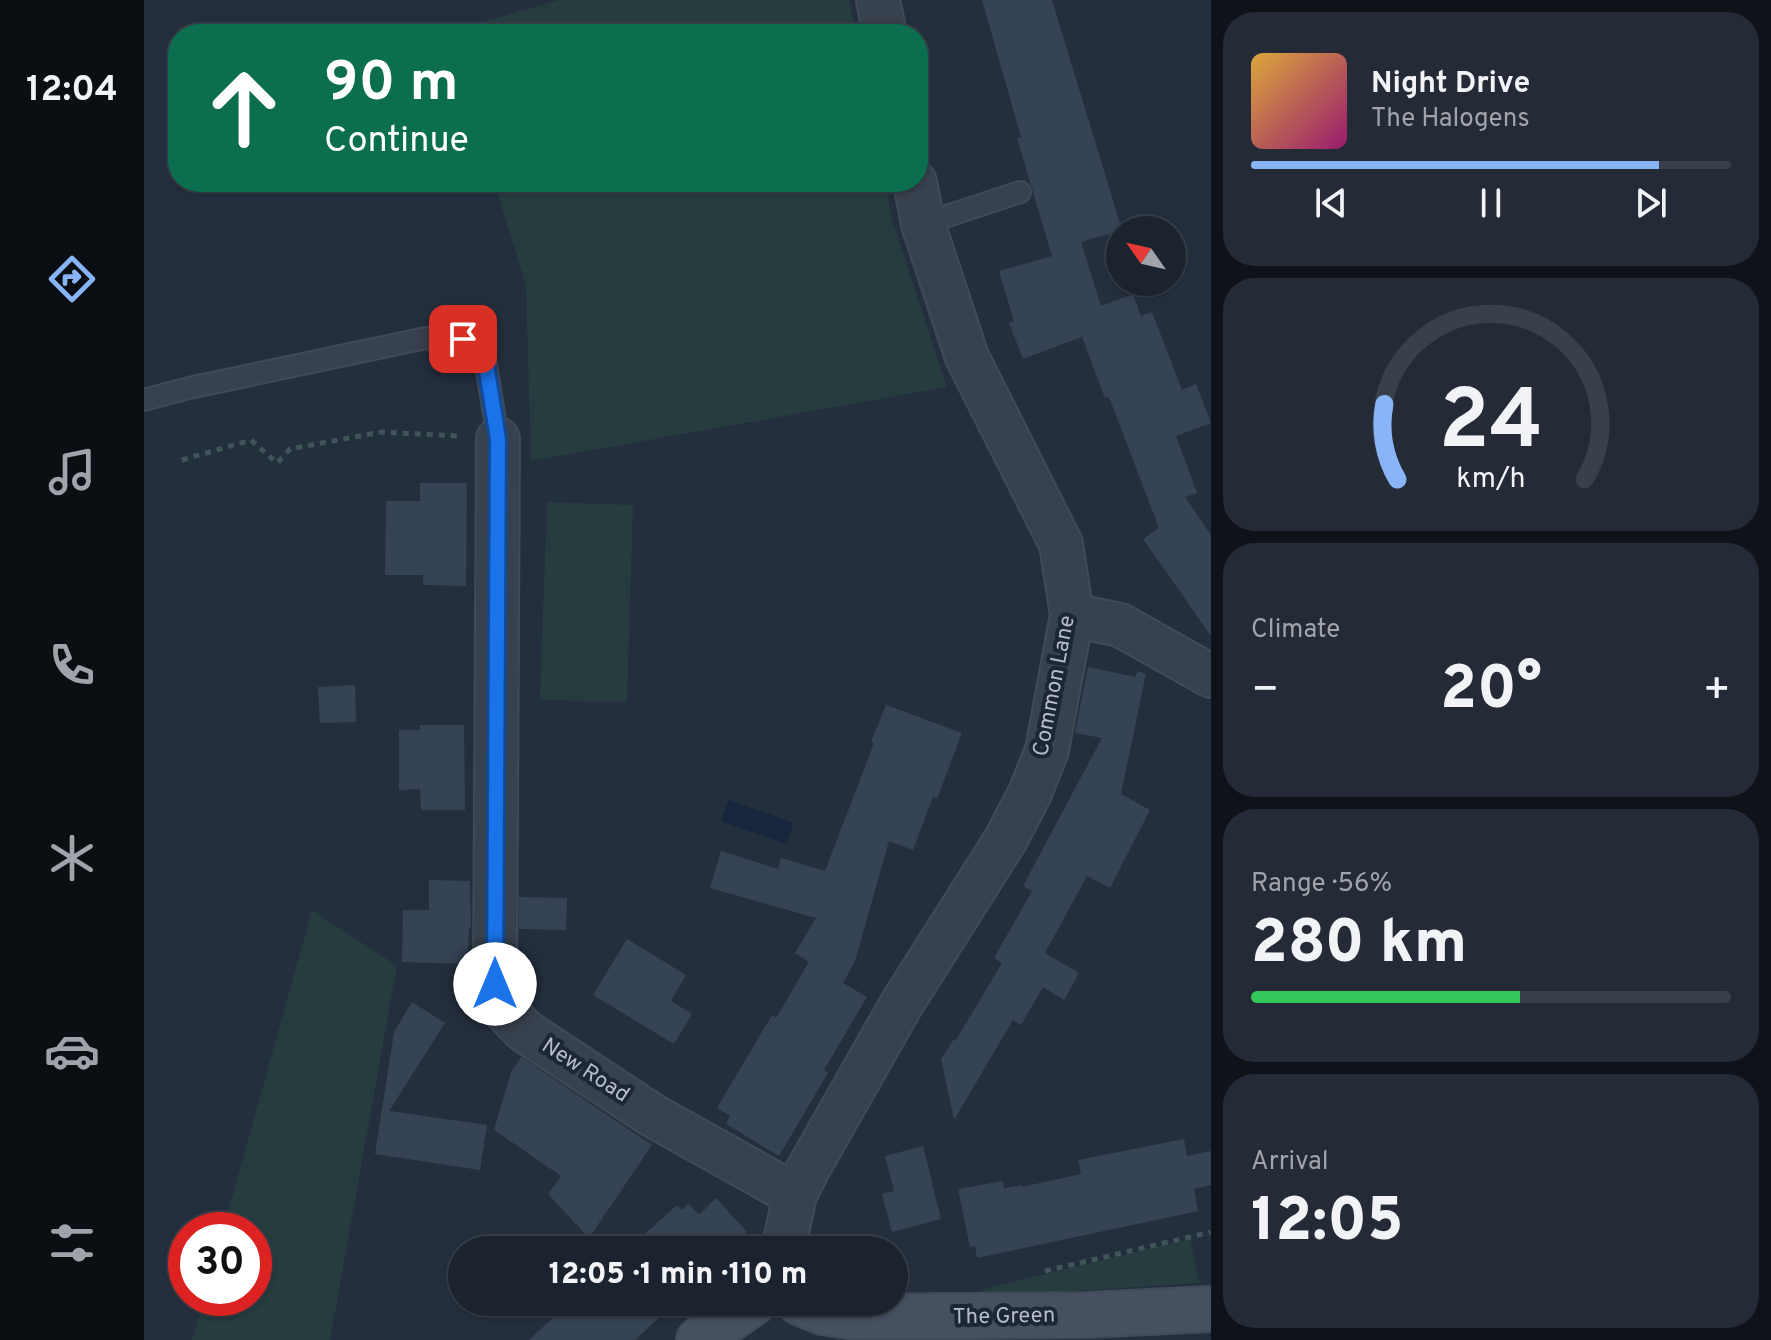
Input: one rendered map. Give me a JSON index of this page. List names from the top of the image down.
{
  "streets": {
    "street": ["Common Lane", "New Road", "The Green"]
  },
  "crossings": [
    ["Common Lane", "New Road"]
  ],
  "north": "top left",
  "page": {
    "tabs": "12:04",
    "turn": ["90 m", "Continue"],
    "song": ["Night Drive", "The Halogens"],
    "tile": [
      "Climate",
      ["Range · 56%", "280 km"],
      ["Arrival", "12:05"]
    ],
    "heat": ["−", "20°", "+"],
    "limit": "30",
    "trip": "12:05 · 1 min · 110 m",
    "gauge": ["24", "km/h"]
  }
}
